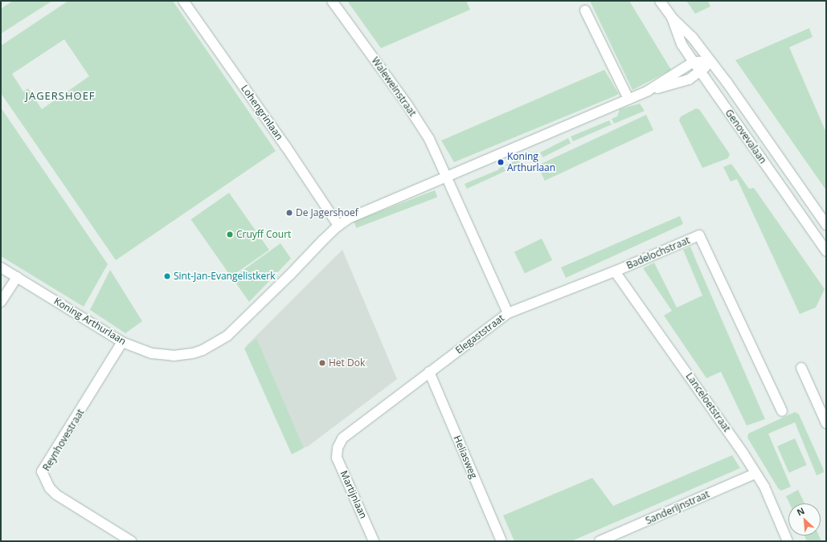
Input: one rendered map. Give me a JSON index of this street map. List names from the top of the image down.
{
  "streets": {
    "street": [
      "Waleweinstraat",
      "Lohengrinlaan",
      "Genovevalaan",
      "Badelochstraat",
      "Koning Arthurlaan",
      "Elegaststraat",
      "Lanceloetstraat",
      "Reynhovestraat",
      "Heliasweg",
      "Martijnlaan",
      "Sanderijnstraat"
    ]
  },
  "crossings": [
    ["Waleweinstraat", "Koning Arthurlaan"],
    ["Waleweinstraat", "Elegaststraat"],
    ["Lohengrinlaan", "Koning Arthurlaan"],
    ["Genovevalaan", "Koning Arthurlaan"],
    ["Badelochstraat", "Elegaststraat"],
    ["Badelochstraat", "Lanceloetstraat"],
    ["Koning Arthurlaan", "Elegaststraat"],
    ["Koning Arthurlaan", "Reynhovestraat"],
    ["Elegaststraat", "Heliasweg"],
    ["Elegaststraat", "Martijnlaan"],
    ["Lanceloetstraat", "Sanderijnstraat"]
  ],
  "districts": ["JAGERSHOEF"],
  "places": [
    "Koning Arthurlaan",
    "De Jagershoef",
    "Cruyff Court",
    "Sint-Jan-Evangelistkerk",
    "Het Dok"
  ],
  "north": "top left"
}
